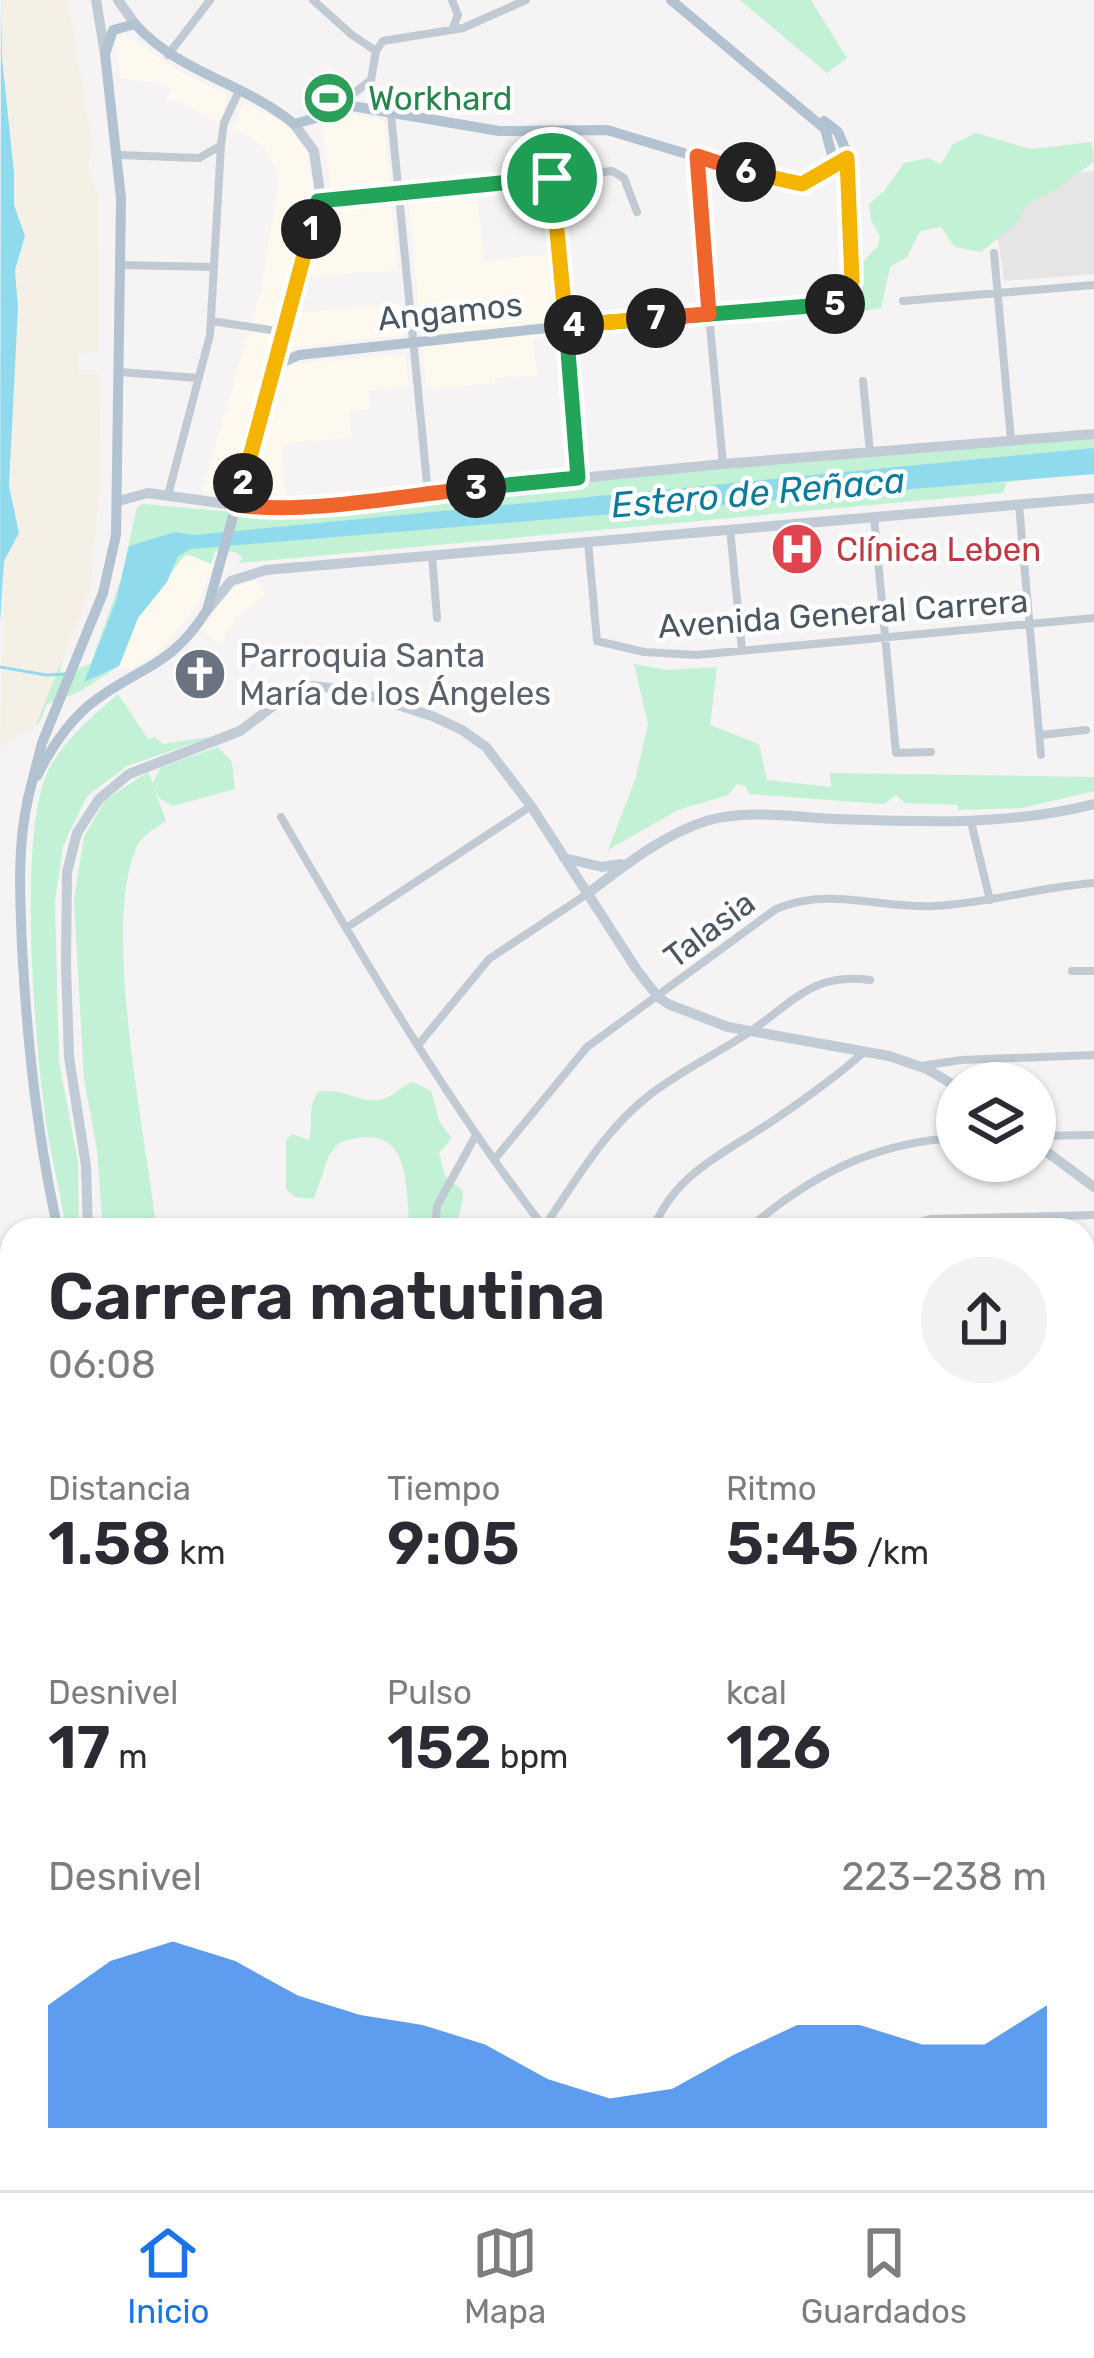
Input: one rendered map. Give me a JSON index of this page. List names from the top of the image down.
{
  "streets": {
    "main road": ["Angamos"],
    "street": ["Avenida General Carrera", "Talasia"]
  },
  "water": ["Estero de Reñaca"],
  "places": {
    "sports": ["Workhard"],
    "hospital": ["Clínica Leben"],
    "church": ["Parroquia Santa María de los Ángeles"]
  },
  "page": {
    "pins": [
      "6",
      "1",
      "5",
      "7",
      "4",
      "2",
      "3"
    ],
    "heading": ["Carrera matutina", "06:08"],
    "stats": [
      ["Distancia", "1.58 km"],
      ["Tiempo", "9:05"],
      ["Ritmo", "5:45 /km"],
      ["Desnivel", "17 m"],
      ["Pulso", "152 bpm"],
      ["kcal", "126"]
    ],
    "chart": ["Desnivel", "223–238 m"],
    "tabs": ["Inicio", "Mapa", "Guardados"]
  }
}
